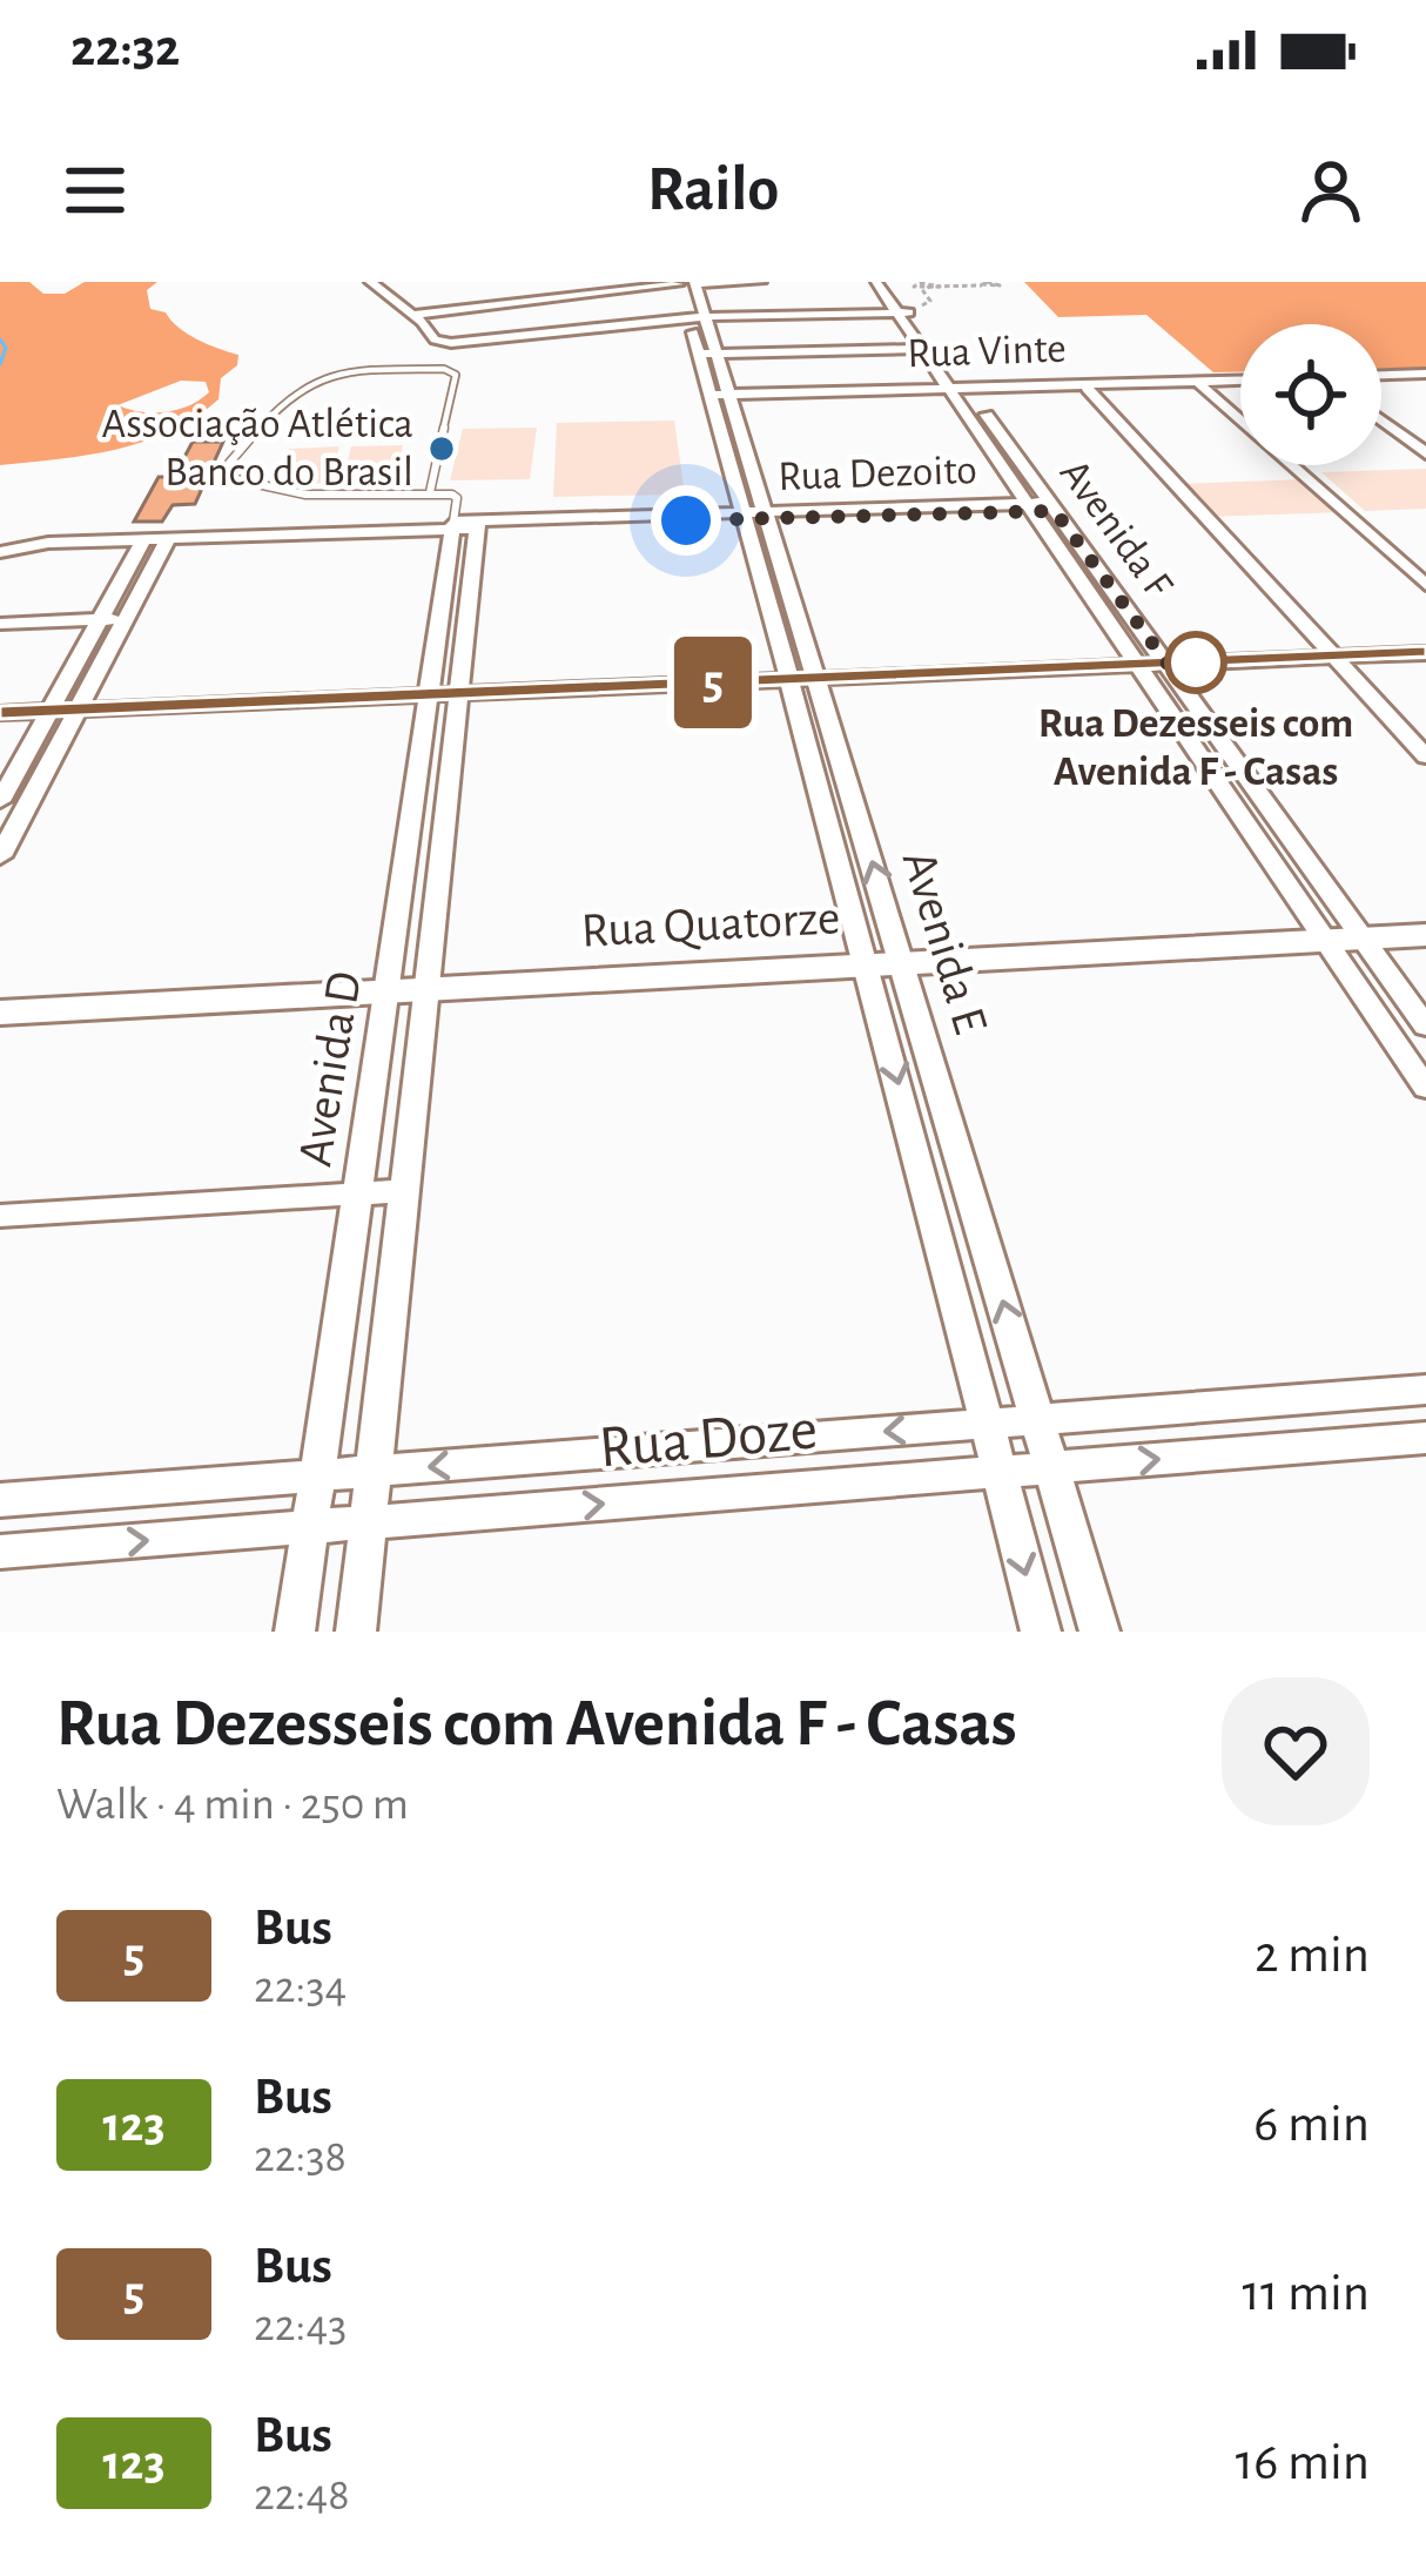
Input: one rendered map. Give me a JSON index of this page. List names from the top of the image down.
{
  "streets": {
    "street": [
      "Rua Vinte",
      "Rua Dezoito",
      "Avenida F",
      "Rua Quatorze",
      "Avenida E",
      "Avenida D",
      "Rua Doze"
    ]
  },
  "crossings": [
    ["Rua Vinte", "Avenida F"],
    ["Rua Vinte", "Avenida E"],
    ["Rua Dezoito", "Avenida F"],
    ["Rua Dezoito", "Avenida E"],
    ["Rua Dezoito", "Avenida D"],
    ["Avenida F", "Rua Quatorze"],
    ["Rua Quatorze", "Avenida E"],
    ["Rua Quatorze", "Avenida D"],
    ["Avenida E", "Rua Doze"],
    ["Avenida D", "Rua Doze"]
  ],
  "places": ["Associação Atlética Banco do Brasil", "Rua Dezesseis com Avenida F - Casas"],
  "lines": ["bus line 5"],
  "page": {
    "status": "22:32",
    "header": "Railo",
    "on_map": "5",
    "heading": ["Rua Dezesseis com Avenida F - Casas", "Walk · 4 min · 250 m"],
    "list": [
      {
        "mark": "5",
        "name": "Bus",
        "note": "22:34",
        "value": "2 min"
      },
      {
        "mark": "123",
        "name": "Bus",
        "note": "22:38",
        "value": "6 min"
      },
      {
        "mark": "5",
        "name": "Bus",
        "note": "22:43",
        "value": "11 min"
      },
      {
        "mark": "123",
        "name": "Bus",
        "note": "22:48",
        "value": "16 min"
      }
    ]
  }
}
